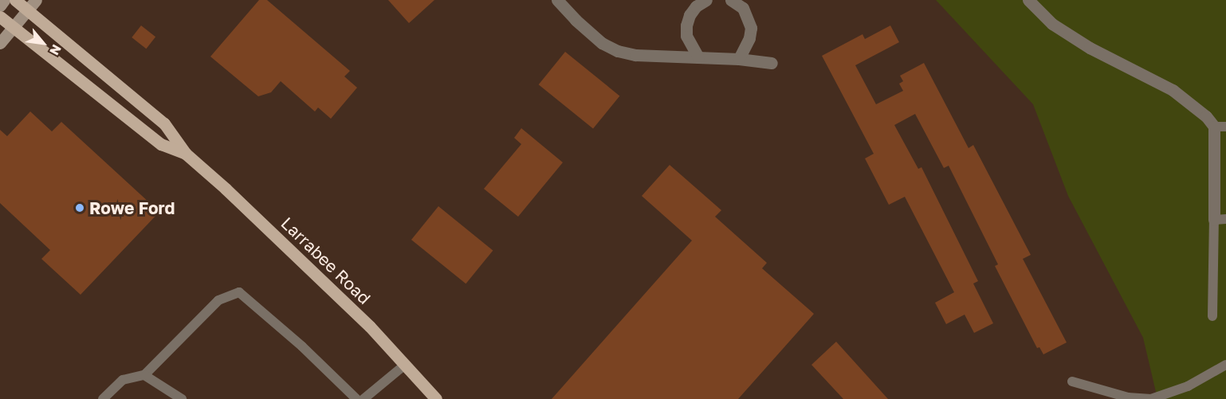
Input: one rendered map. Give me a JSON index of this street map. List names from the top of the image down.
{
  "streets": {
    "main road": ["Larrabee Road"]
  },
  "places": ["Rowe Ford"],
  "north": "bottom right"
}
